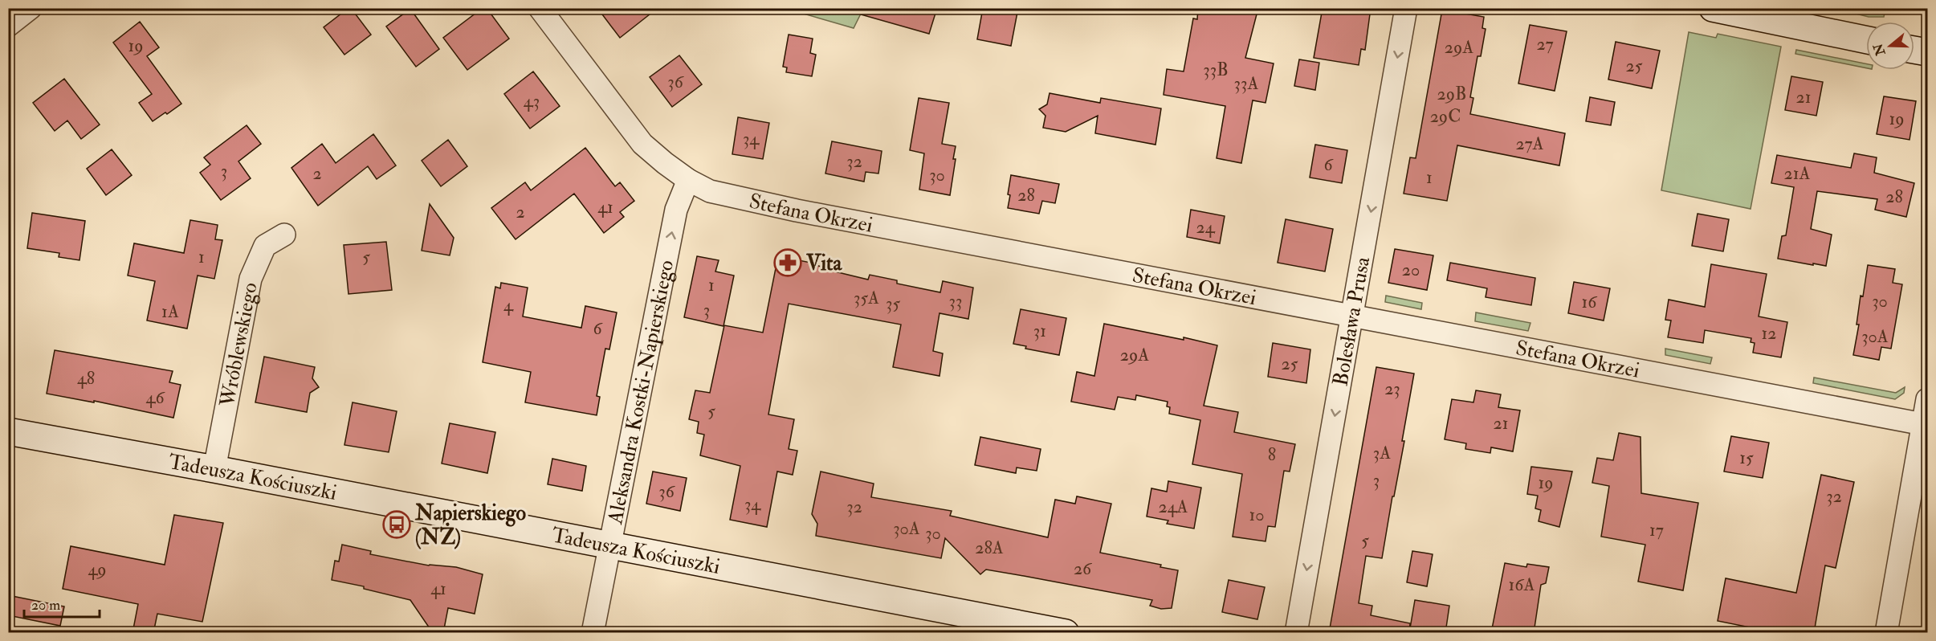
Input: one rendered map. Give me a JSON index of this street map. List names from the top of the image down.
{
  "streets": {
    "street": [
      "Stefana Okrzei",
      "Bolesława Prusa",
      "Wróblewskiego",
      "Aleksandra Kostki-Napierskiego",
      "Tadeusza Kościuszki"
    ]
  },
  "crossings": [
    ["Stefana Okrzei", "Bolesława Prusa"],
    ["Stefana Okrzei", "Aleksandra Kostki-Napierskiego"],
    ["Wróblewskiego", "Tadeusza Kościuszki"],
    ["Aleksandra Kostki-Napierskiego", "Tadeusza Kościuszki"]
  ],
  "one_way": ["Bolesława Prusa", "Aleksandra Kostki-Napierskiego"],
  "places": {
    "pharmacy": ["Vita"],
    "bus stop": ["Napierskiego (NŻ)"]
  },
  "house_numbers": [
    "27",
    "19",
    "29A",
    "25",
    "33B",
    "36",
    "33A",
    "29B",
    "21",
    "43",
    "29C",
    "19",
    "34",
    "27A",
    "32",
    "6",
    "3",
    "2",
    "21A",
    "30",
    "1",
    "28",
    "28",
    "41",
    "2",
    "24",
    "1",
    "5",
    "20",
    "1",
    "35A",
    "33",
    "30",
    "16",
    "35",
    "4",
    "3",
    "1A",
    "6",
    "31",
    "12",
    "30A",
    "29A",
    "25",
    "48",
    "23",
    "46",
    "5",
    "21",
    "3A",
    "8",
    "15",
    "3",
    "19",
    "36",
    "32",
    "34",
    "32",
    "24A",
    "10",
    "30A",
    "17",
    "30",
    "5",
    "28A",
    "26",
    "49",
    "16A",
    "41"
  ],
  "scale_bar": "20 m",
  "north": "left"
}
